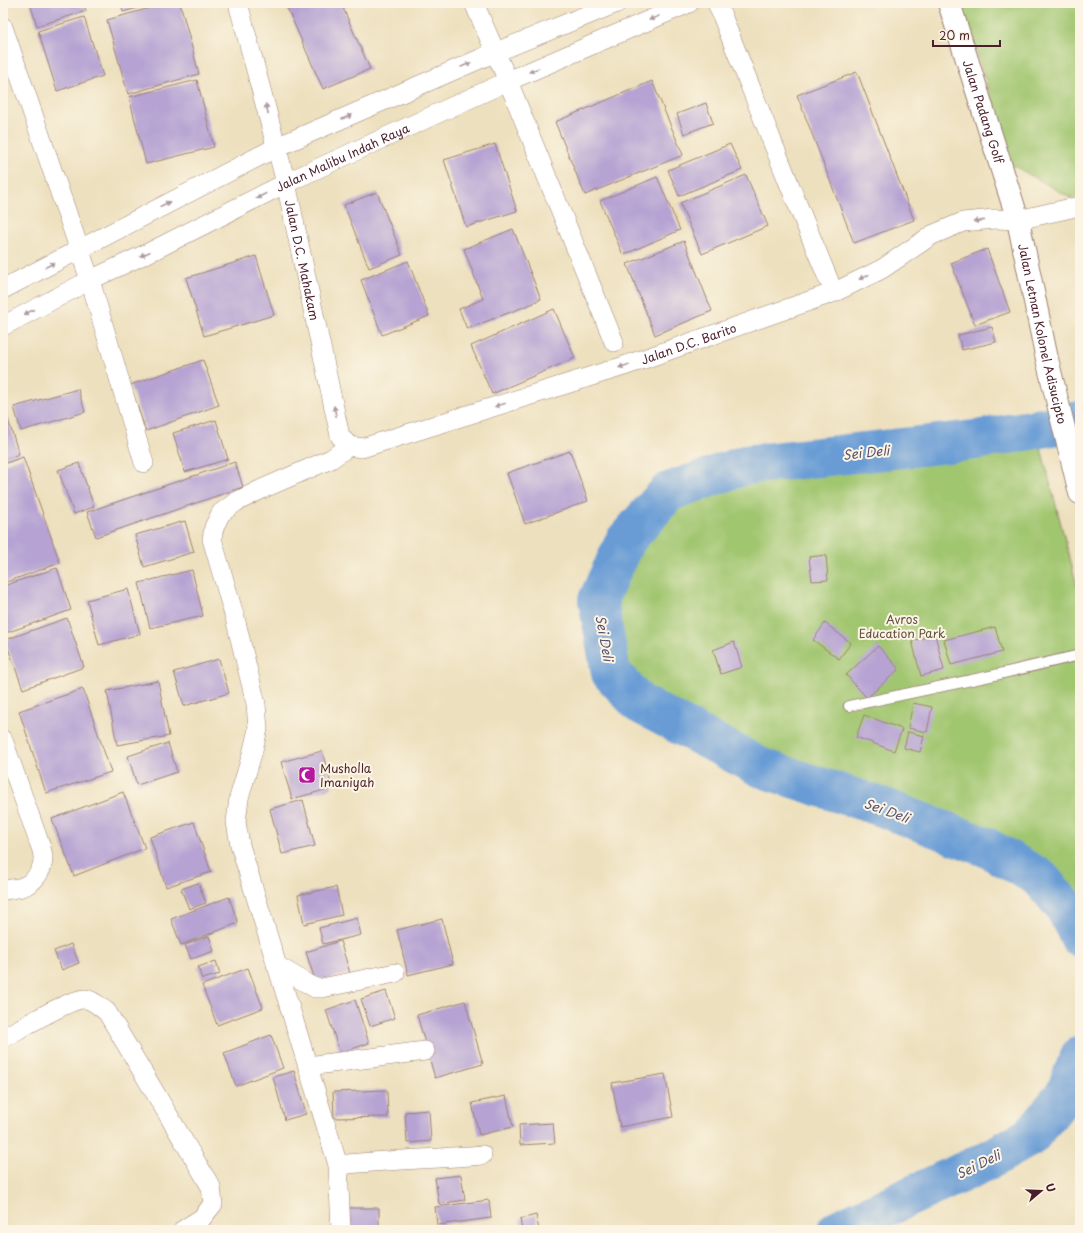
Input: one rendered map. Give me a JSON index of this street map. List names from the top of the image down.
{
  "streets": {
    "main road": ["Jalan Padang Golf", "Jalan Letnan Kolonel Adisucipto"],
    "street": ["Jalan Malibu Indah Raya", "Jalan D.C. Mahakam", "Jalan D.C. Barito"]
  },
  "crossings": [
    ["Jalan Padang Golf", "Jalan Letnan Kolonel Adisucipto"],
    ["Jalan Padang Golf", "Jalan D.C. Barito"],
    ["Jalan Malibu Indah Raya", "Jalan D.C. Mahakam"],
    ["Jalan D.C. Mahakam", "Jalan D.C. Barito"],
    ["Jalan Letnan Kolonel Adisucipto", "Jalan D.C. Barito"]
  ],
  "one_way": ["Jalan D.C. Mahakam", "Jalan D.C. Barito"],
  "water": ["Sei Deli"],
  "parks": ["Avros Education Park"],
  "places": {
    "mosque": ["Musholla Imaniyah"]
  },
  "scale_bar": "20 m",
  "north": "right"
}
